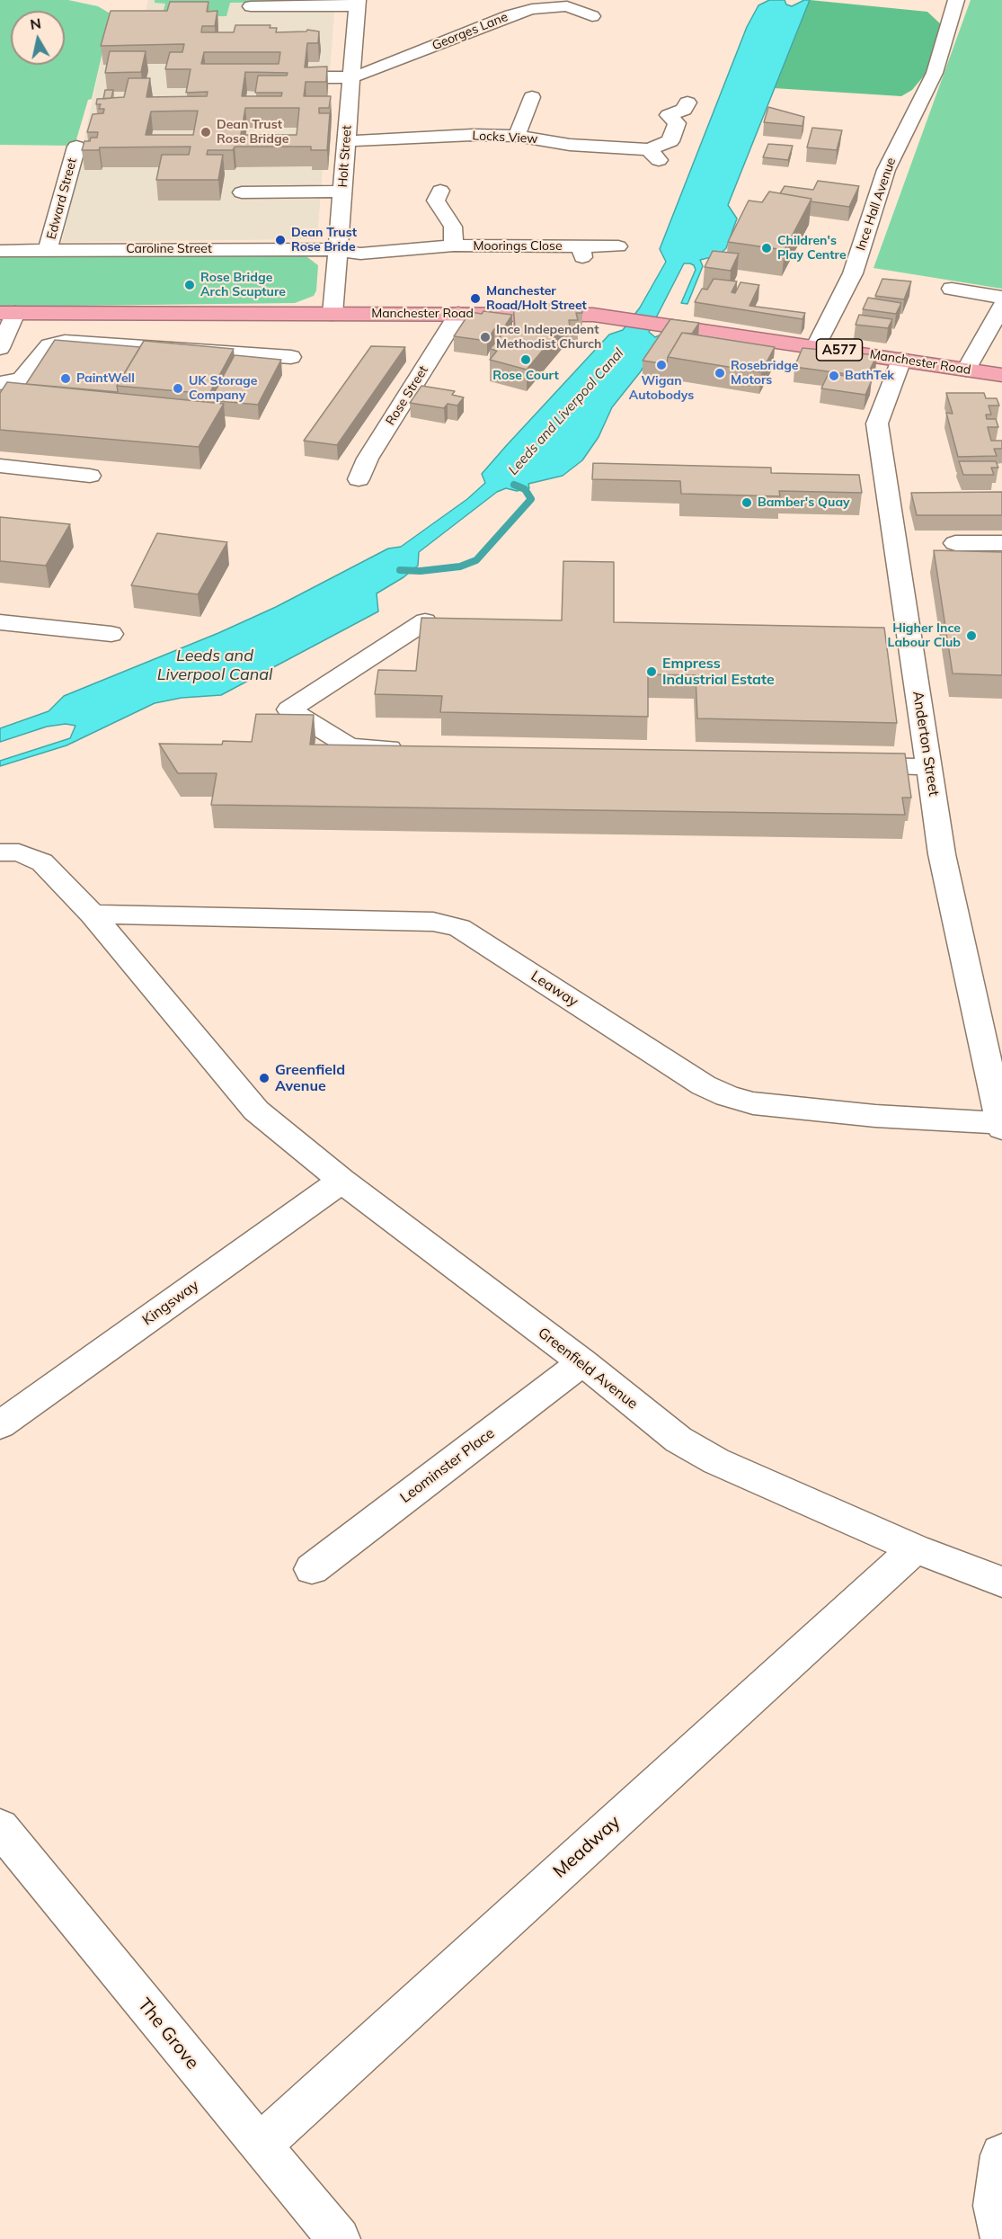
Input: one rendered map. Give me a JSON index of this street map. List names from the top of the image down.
{
  "streets": {
    "highway": ["Manchester Road", "A577"],
    "street": [
      "Georges Lane",
      "Locks View",
      "Holt Street",
      "Edward Street",
      "Ince Hall Avenue",
      "Moorings Close",
      "Caroline Street",
      "Rose Street",
      "Anderton Street",
      "Leaway",
      "Kingsway",
      "Greenfield Avenue",
      "Leominster Place",
      "Meadway",
      "The Grove"
    ]
  },
  "crossings": [
    ["Georges Lane", "Holt Street"],
    ["Locks View", "Holt Street"],
    ["Holt Street", "Moorings Close"],
    ["Holt Street", "Caroline Street"],
    ["Holt Street", "Manchester Road"],
    ["Edward Street", "Caroline Street"],
    ["Ince Hall Avenue", "Manchester Road"],
    ["Moorings Close", "Caroline Street"],
    ["Manchester Road", "Rose Street"],
    ["Manchester Road", "Anderton Street"],
    ["Anderton Street", "Leaway"],
    ["Leaway", "Greenfield Avenue"],
    ["Kingsway", "Greenfield Avenue"],
    ["Greenfield Avenue", "Leominster Place"],
    ["Greenfield Avenue", "Meadway"],
    ["Meadway", "The Grove"]
  ],
  "water": ["Leeds and Liverpool Canal"],
  "places": [
    "Dean Trust Rose Bridge",
    "Dean Trust Rose Bride",
    "Children's Play Centre",
    "Rose Bridge Arch Scupture",
    "Manchester Road/Holt Street",
    "Ince Independent Methodist Church",
    "Rose Court",
    "Wigan Autobodys",
    "Rosebridge Motors",
    "BathTek",
    "PaintWell",
    "UK Storage Company",
    "Bamber's Quay",
    "Higher Ince Labour Club",
    "Empress Industrial Estate",
    "Greenfield Avenue"
  ],
  "north": "top"
}
